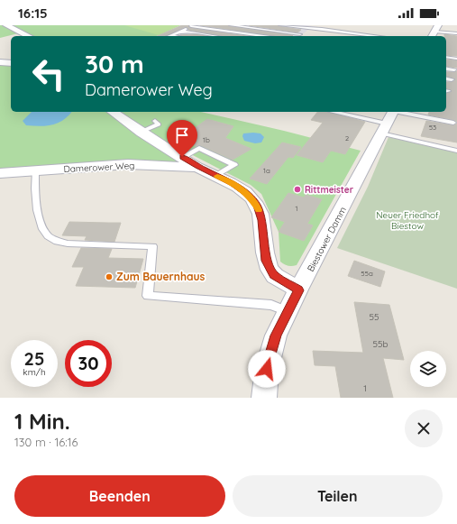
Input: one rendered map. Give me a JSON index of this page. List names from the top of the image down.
{
  "streets": {
    "street": ["Damerower Weg", "Biestower Damm"]
  },
  "crossings": [
    ["Damerower Weg", "Biestower Damm"]
  ],
  "parks": ["Neuer Friedhof Biestow"],
  "places": ["Rittmeister", "Zum Bauernhaus"],
  "house_numbers": [
    "53",
    "2",
    "1b",
    "1a",
    "1",
    "55a",
    "55",
    "55b",
    "1"
  ],
  "page": {
    "status": "16:15",
    "turn": ["30 m", "Damerower Weg"],
    "speed": "25 km/h",
    "limit": "30",
    "heading": ["1 Min.", "130 m · 16:16"],
    "buttons": ["Beenden", "Teilen"]
  }
}
